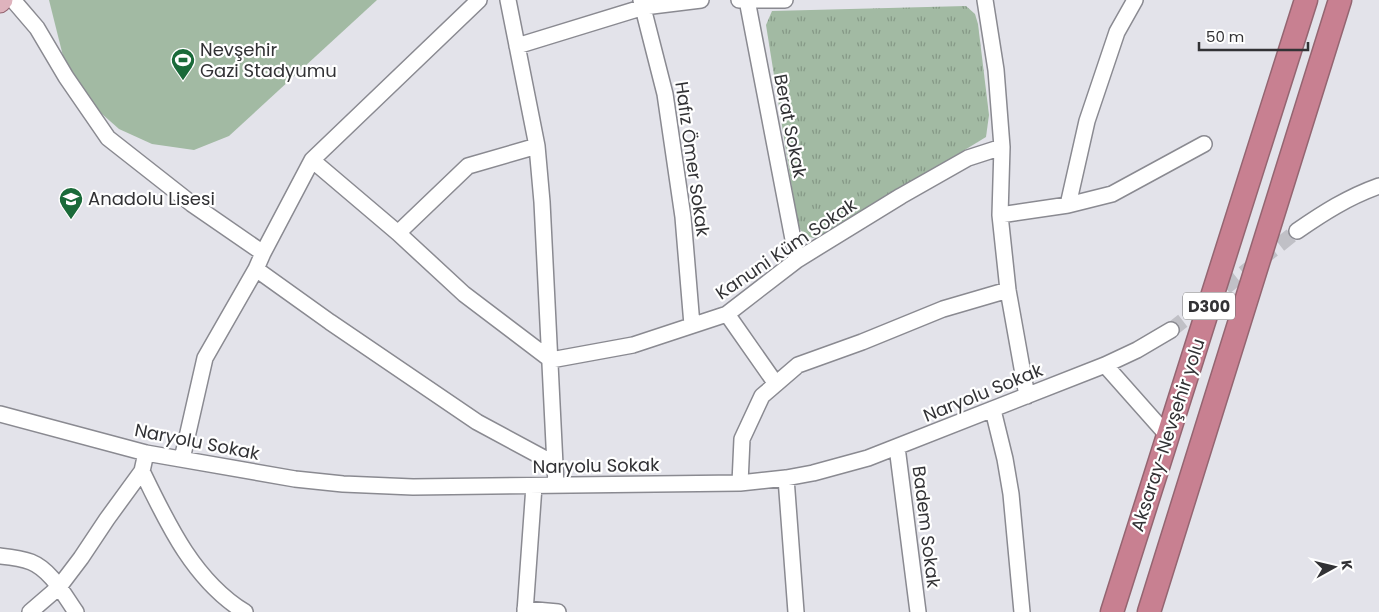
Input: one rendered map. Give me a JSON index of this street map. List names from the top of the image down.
{
  "streets": {
    "highway": ["D300", "Aksaray-Nevşehir yolu"],
    "street": [
      "Berat Sokak",
      "Hafız Ömer Sokak",
      "Kanuni Küm Sokak",
      "Naryolu Sokak",
      "Badem Sokak"
    ]
  },
  "crossings": [
    ["Berat Sokak", "Kanuni Küm Sokak"],
    ["Hafız Ömer Sokak", "Kanuni Küm Sokak"],
    ["Naryolu Sokak", "Badem Sokak"]
  ],
  "places": {
    "sports": ["Nevşehir Gazi Stadyumu"],
    "school or university": ["Anadolu Lisesi"]
  },
  "scale_bar": "50 m",
  "north": "right"
}
